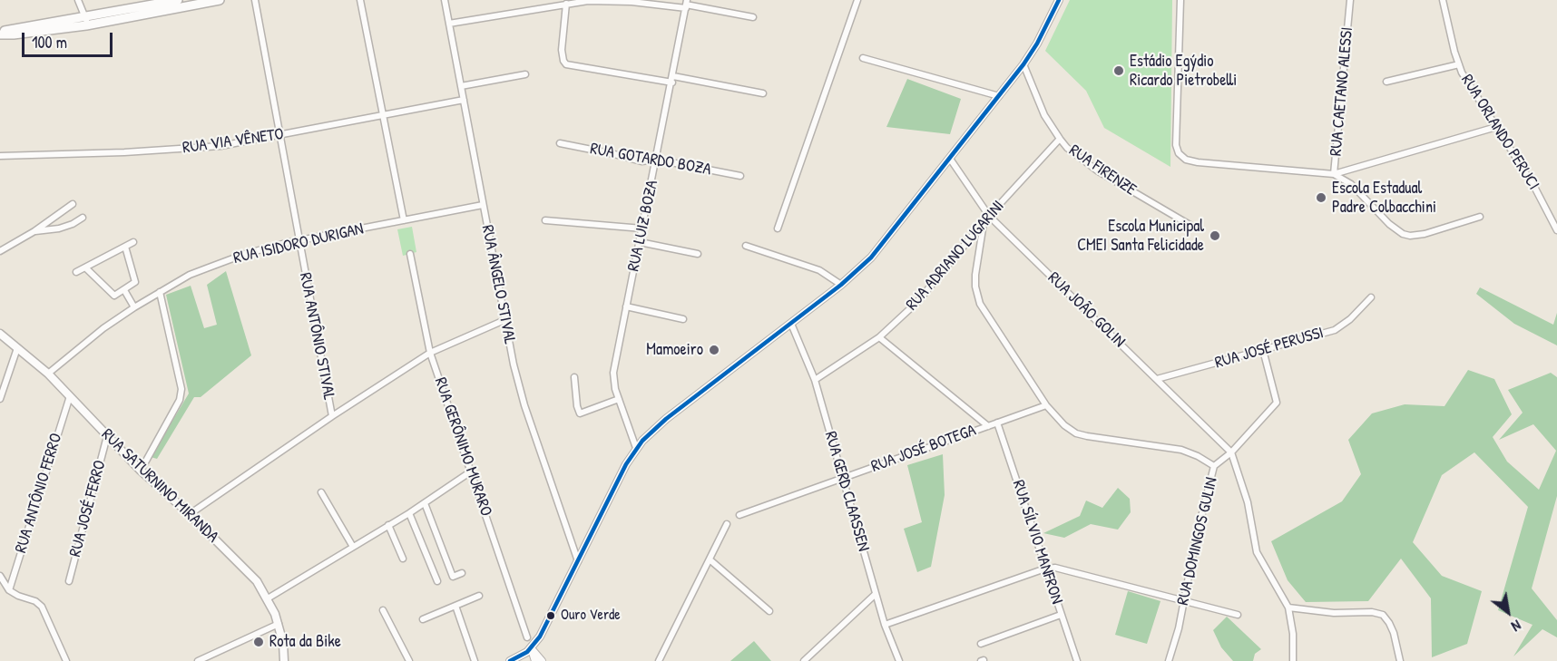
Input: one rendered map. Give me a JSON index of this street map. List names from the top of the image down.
{
  "streets": {
    "main road": ["RUA SATURNINO MIRANDA"],
    "street": [
      "RUA CAETANO ALESSI",
      "RUA ORLANDO PERUCI",
      "RUA VIA VÊNETO",
      "RUA GOTARDO BOZA",
      "RUA FIRENZE",
      "RUA LUIZ BOZA",
      "RUA ISIDORO DURIGAN",
      "RUA ADRIANO LUGARINI",
      "RUA ÂNGELO STIVAL",
      "RUA JOÃO GOLIN",
      "RUA ANTÔNIO STIVAL",
      "RUA JOSÉ PERUSSI",
      "RUA GERÔNIMO MURARO",
      "RUA JOSÉ BOTEGA",
      "RUA GERD CLAASSEN",
      "RUA ANTÔNIO FERRO",
      "RUA JOSÉ FERRO",
      "RUA DOMINGOS GULIN",
      "RUA SÍLVIO MANFRON"
    ]
  },
  "crossings": [
    ["RUA VIA VÊNETO", "RUA ÂNGELO STIVAL"],
    ["RUA VIA VÊNETO", "RUA ANTÔNIO STIVAL"],
    ["RUA GOTARDO BOZA", "RUA LUIZ BOZA"],
    ["RUA FIRENZE", "RUA ADRIANO LUGARINI"],
    ["RUA ISIDORO DURIGAN", "RUA ÂNGELO STIVAL"],
    ["RUA ISIDORO DURIGAN", "RUA ANTÔNIO STIVAL"],
    ["RUA ISIDORO DURIGAN", "RUA SATURNINO MIRANDA"],
    ["RUA ADRIANO LUGARINI", "RUA JOÃO GOLIN"],
    ["RUA ADRIANO LUGARINI", "RUA GERD CLAASSEN"],
    ["RUA JOÃO GOLIN", "RUA JOSÉ PERUSSI"],
    ["RUA JOÃO GOLIN", "RUA DOMINGOS GULIN"],
    ["RUA JOSÉ PERUSSI", "RUA DOMINGOS GULIN"],
    ["RUA JOSÉ BOTEGA", "RUA GERD CLAASSEN"],
    ["RUA JOSÉ BOTEGA", "RUA SÍLVIO MANFRON"],
    ["RUA SATURNINO MIRANDA", "RUA ANTÔNIO FERRO"],
    ["RUA SATURNINO MIRANDA", "RUA JOSÉ FERRO"]
  ],
  "places": [
    "Estádio Egýdio Ricardo Pietrobelli",
    "Escola Estadual Padre Colbacchini",
    "Escola Municipal CMEI Santa Felicidade",
    "Mamoeiro",
    "Ouro Verde",
    "Rota da Bike"
  ],
  "scale_bar": "100 m",
  "north": "bottom right"
}
